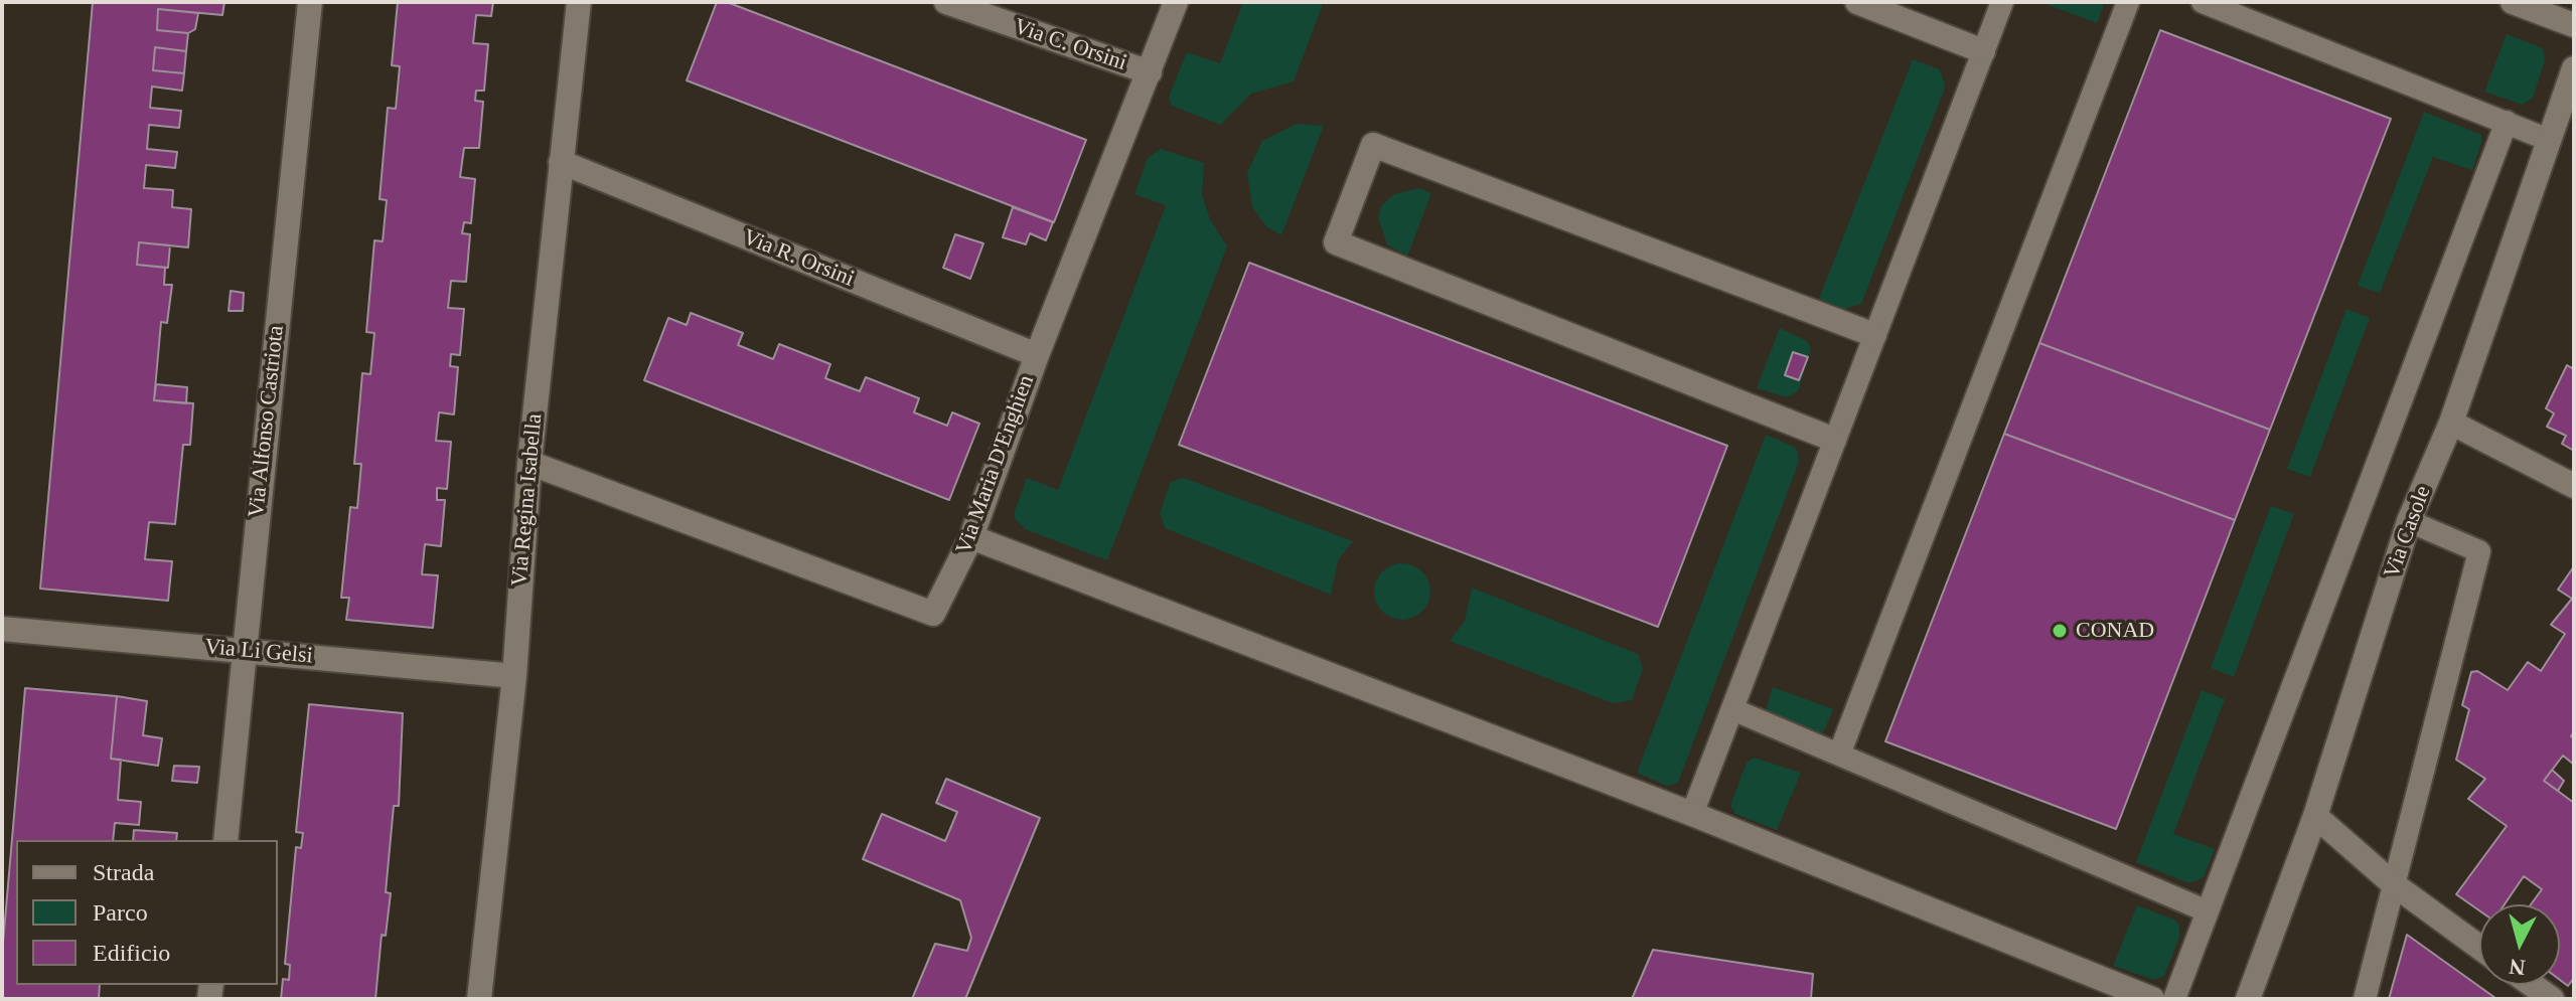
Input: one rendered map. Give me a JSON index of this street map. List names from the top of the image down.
{
  "streets": {
    "street": [
      "Via C. Orsini",
      "Via R. Orsini",
      "Via Alfonso Castriota",
      "Via Maria D'Enghien",
      "Via Regina Isabella",
      "Via Casole",
      "Via Li Gelsi"
    ]
  },
  "crossings": [
    ["Via C. Orsini", "Via Maria D'Enghien"],
    ["Via R. Orsini", "Via Maria D'Enghien"],
    ["Via R. Orsini", "Via Regina Isabella"],
    ["Via Alfonso Castriota", "Via Li Gelsi"],
    ["Via Maria D'Enghien", "Via Regina Isabella"],
    ["Via Regina Isabella", "Via Li Gelsi"]
  ],
  "places": ["CONAD"],
  "legend": ["Strada", "Parco", "Edificio"],
  "north": "bottom"
}
